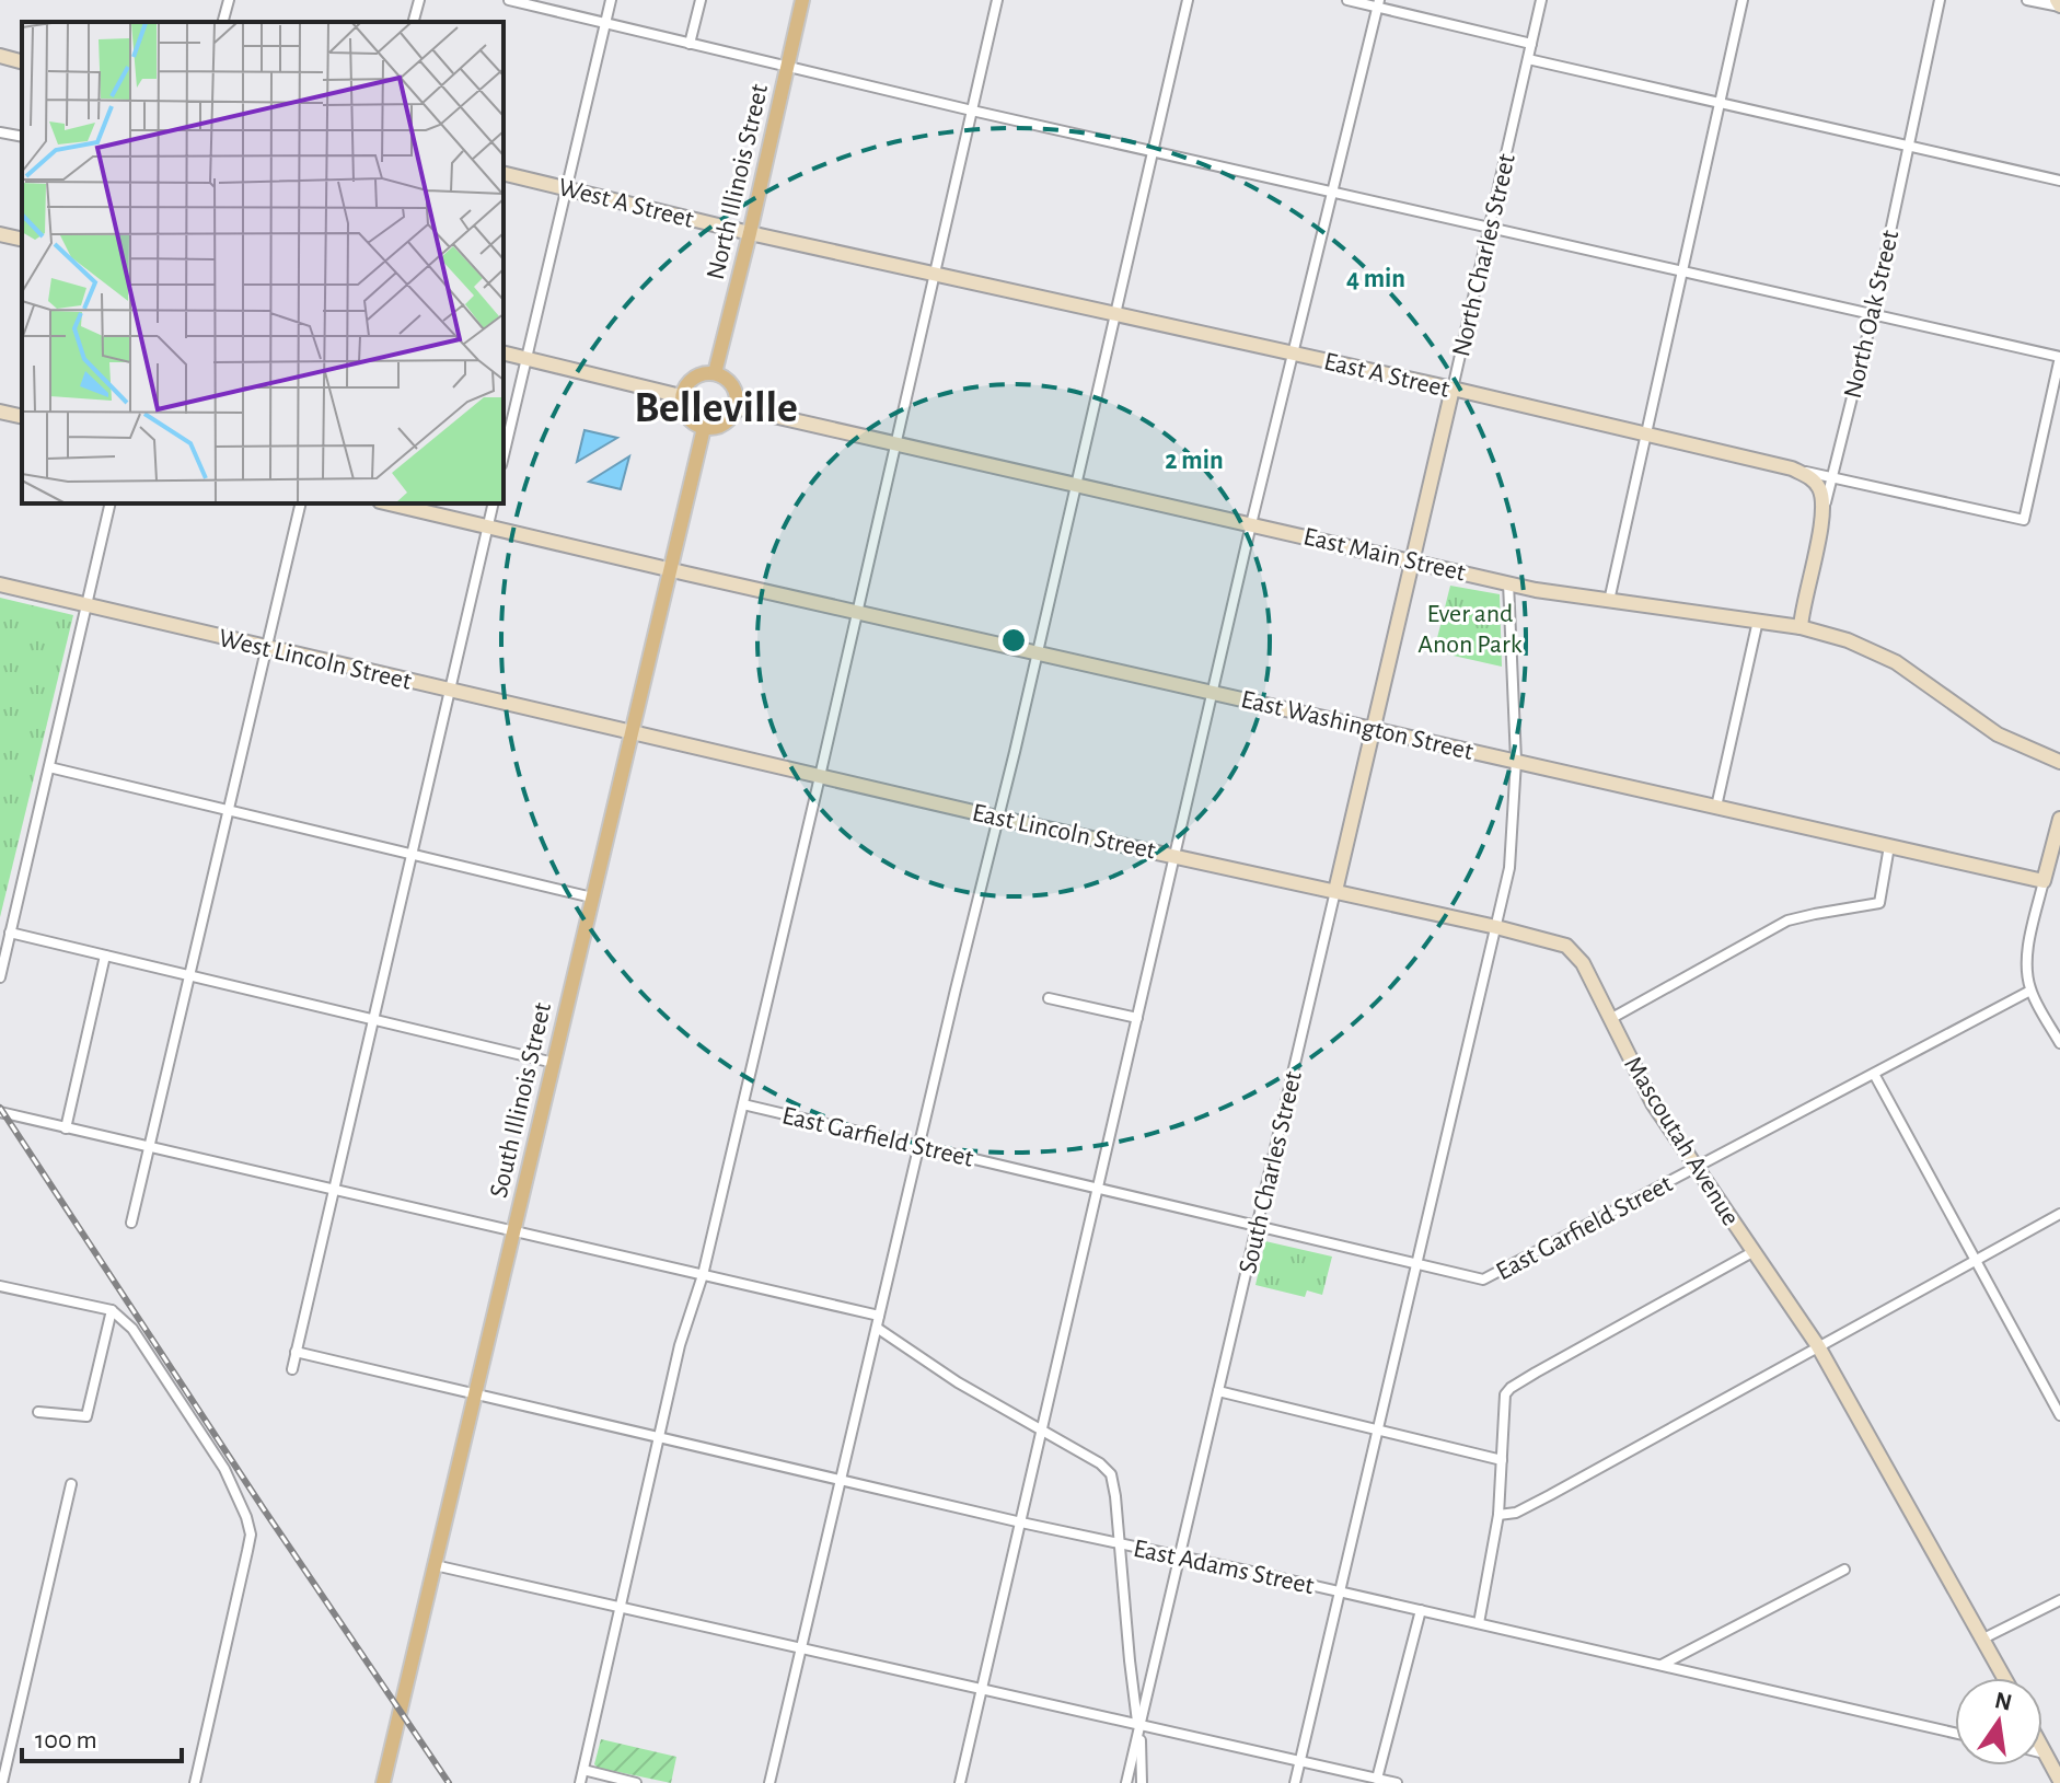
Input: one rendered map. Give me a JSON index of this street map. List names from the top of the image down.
{
  "streets": {
    "main road": ["North Illinois Street", "South Illinois Street"],
    "street": [
      "West A Street",
      "North Charles Street",
      "North Oak Street",
      "East A Street",
      "East Main Street",
      "West Lincoln Street",
      "East Washington Street",
      "East Lincoln Street",
      "East Garfield Street",
      "Mascoutah Avenue",
      "South Charles Street",
      "East Adams Street"
    ]
  },
  "crossings": [
    ["North Illinois Street", "West A Street"],
    ["North Illinois Street", "East A Street"],
    ["North Illinois Street", "East Main Street"],
    ["North Illinois Street", "South Illinois Street"],
    ["West A Street", "East A Street"],
    ["North Charles Street", "East A Street"],
    ["North Charles Street", "East Main Street"],
    ["North Charles Street", "South Charles Street"],
    ["North Oak Street", "East A Street"],
    ["North Oak Street", "East Main Street"],
    ["East Main Street", "South Illinois Street"],
    ["East Main Street", "South Charles Street"],
    ["West Lincoln Street", "East Lincoln Street"],
    ["West Lincoln Street", "South Illinois Street"],
    ["East Washington Street", "South Illinois Street"],
    ["East Washington Street", "South Charles Street"],
    ["East Lincoln Street", "South Illinois Street"],
    ["East Lincoln Street", "Mascoutah Avenue"],
    ["East Lincoln Street", "South Charles Street"],
    ["South Illinois Street", "East Adams Street"],
    ["East Garfield Street", "Mascoutah Avenue"],
    ["East Garfield Street", "South Charles Street"],
    ["South Charles Street", "East Adams Street"]
  ],
  "districts": ["Belleville"],
  "parks": ["Ever and Anon Park"],
  "scale_bar": "100 m",
  "north": "top",
  "rings": ["4 min", "2 min"]
}
